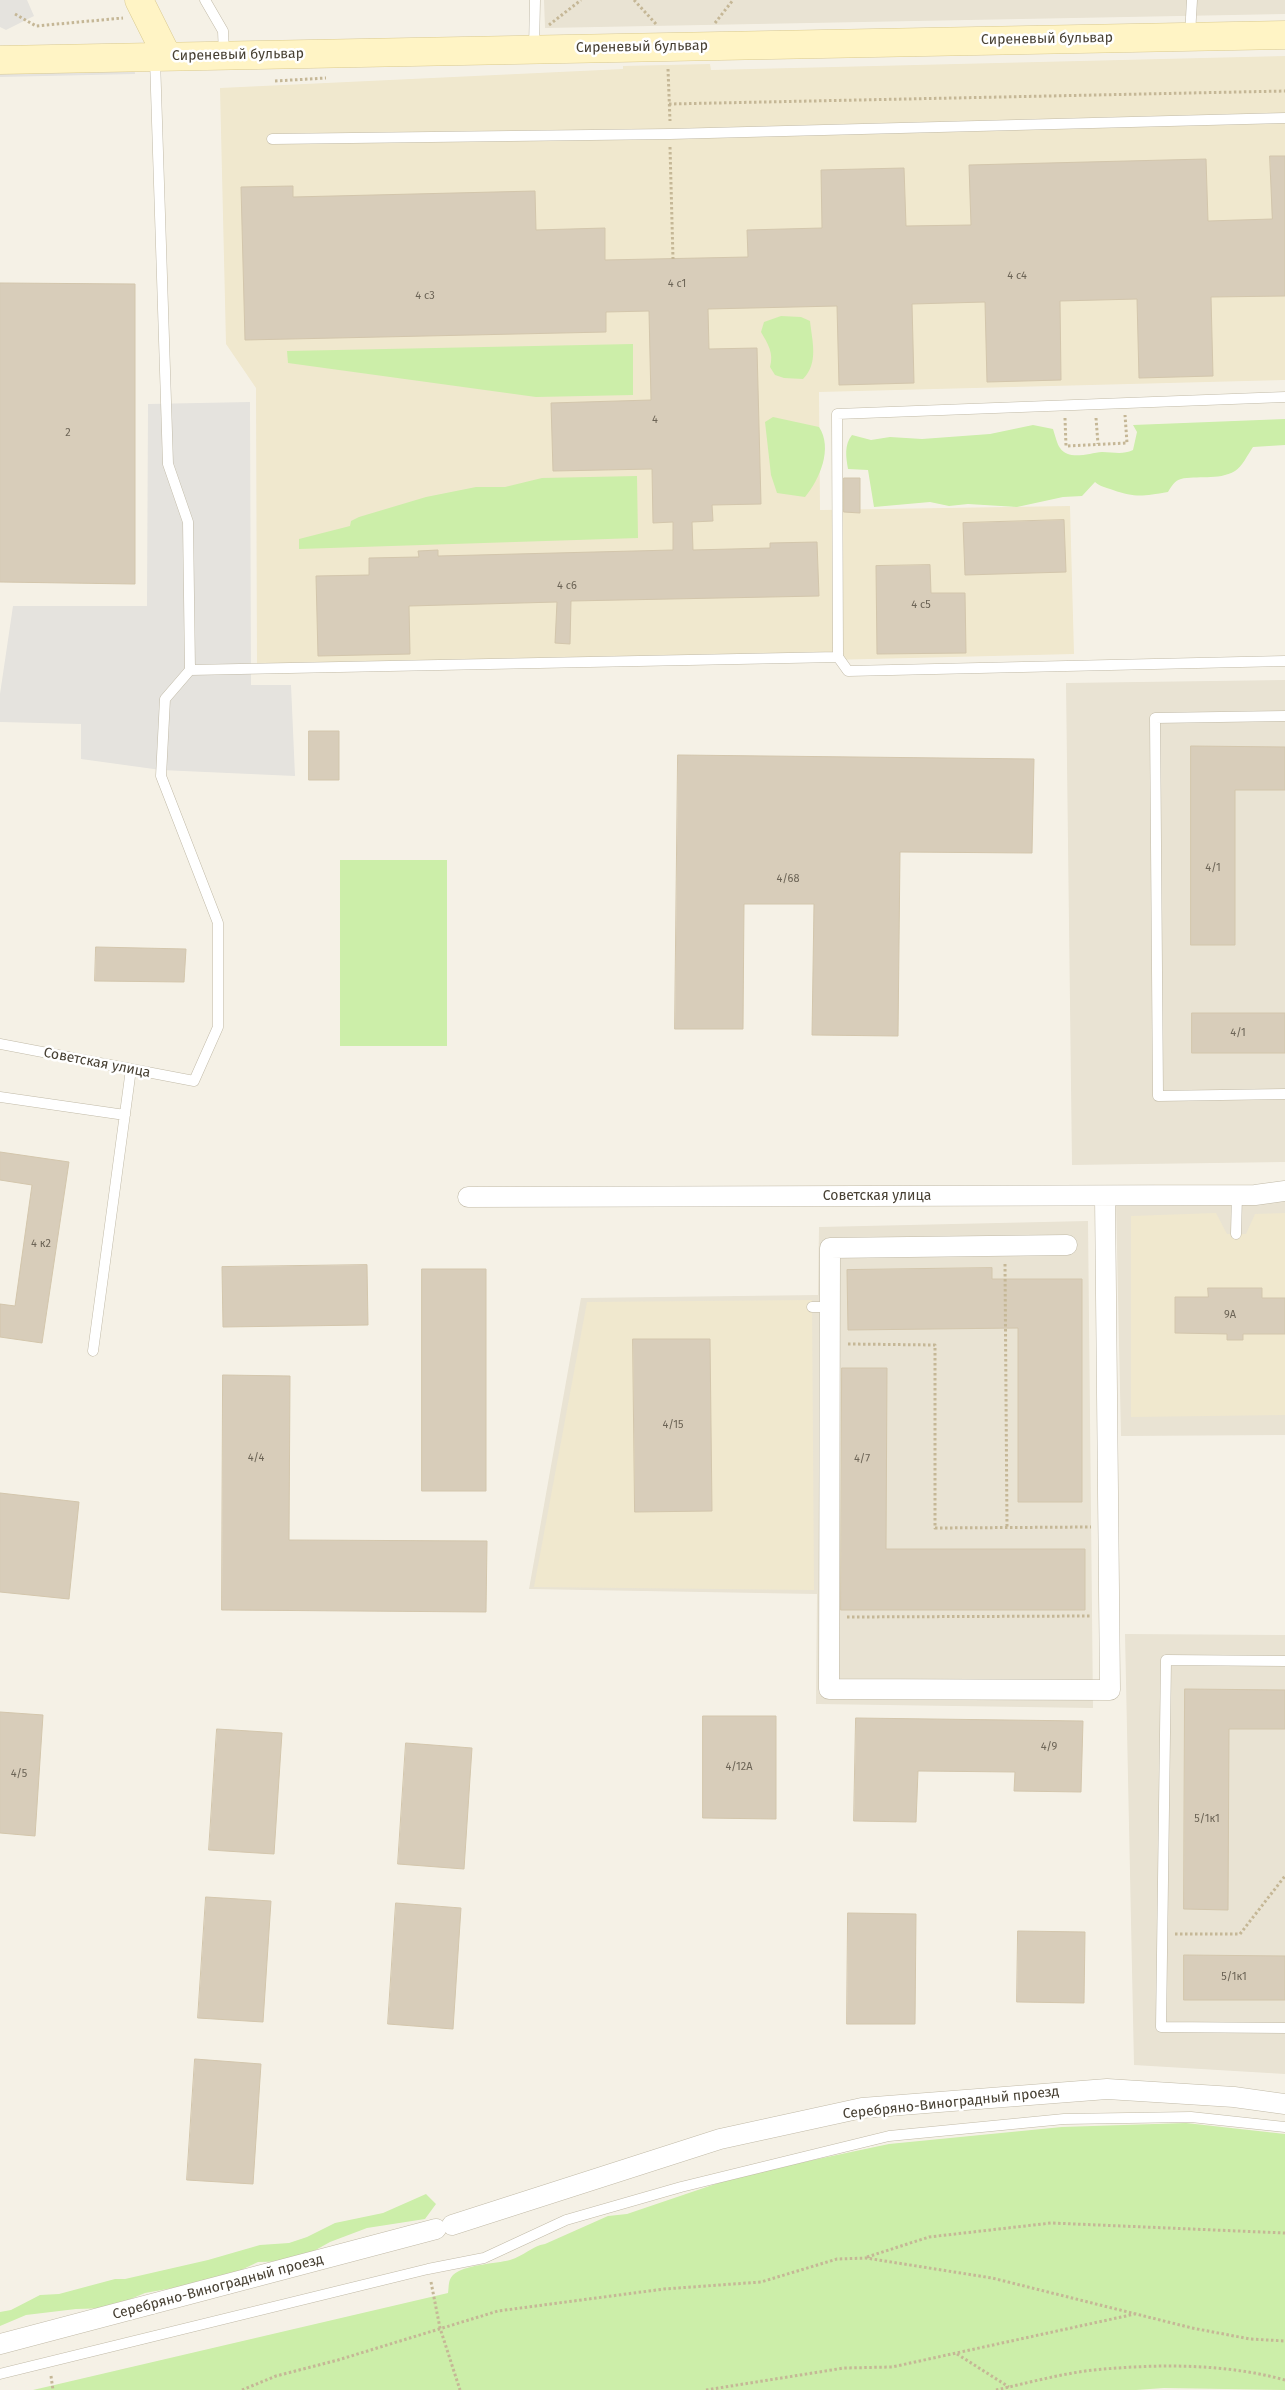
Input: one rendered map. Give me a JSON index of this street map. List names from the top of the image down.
{
  "streets": {
    "main road": ["Сиреневый бульвар"],
    "street": ["Советская улица", "Серебряно-Виноградный проезд"]
  },
  "house_numbers": [
    "4 с4",
    "4 с1",
    "4 с3",
    "4",
    "2",
    "4 c6",
    "4 c5",
    "4/1",
    "4/68",
    "4/1",
    "4 к2",
    "9А",
    "4/15",
    "4/4",
    "4/7",
    "4/9",
    "4/12А",
    "4/5",
    "5/1к1",
    "5/1к1"
  ]
}
